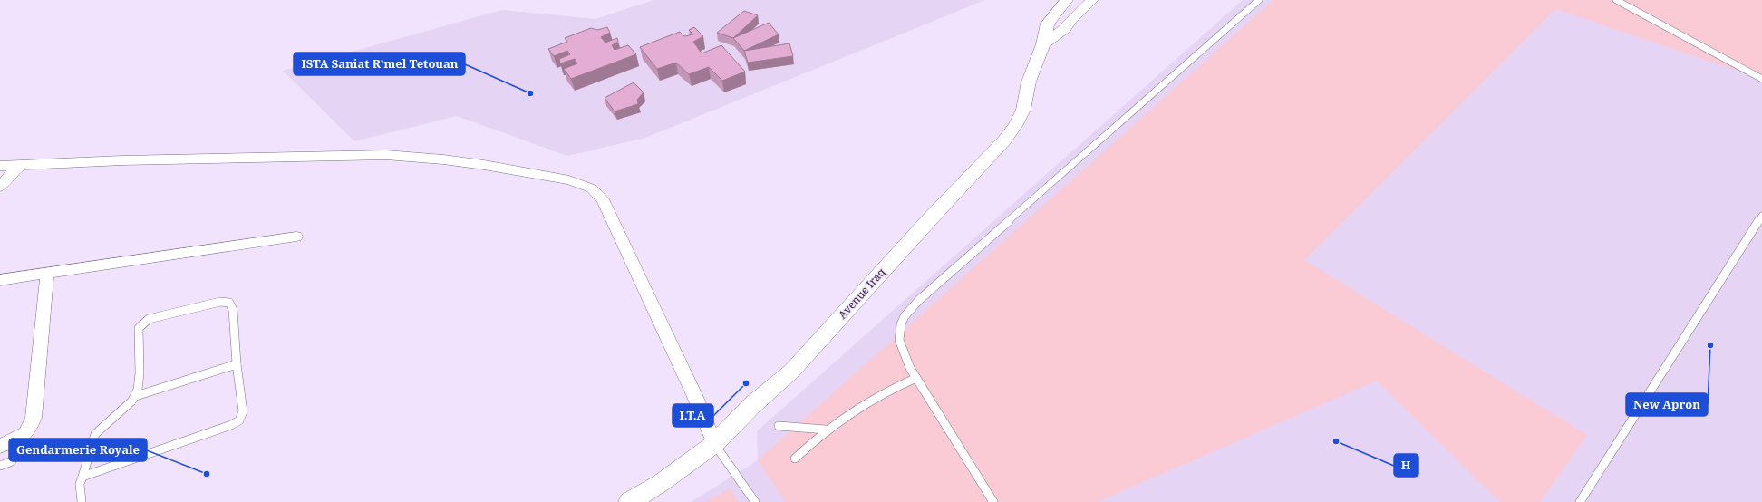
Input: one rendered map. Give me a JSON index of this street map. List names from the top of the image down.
{
  "streets": {
    "street": ["Avenue Iraq"]
  },
  "places": [
    "ISTA Saniat R’mel Tetouan",
    "New Apron",
    "I.T.A",
    "H",
    "Gendarmerie Royale"
  ]
}
